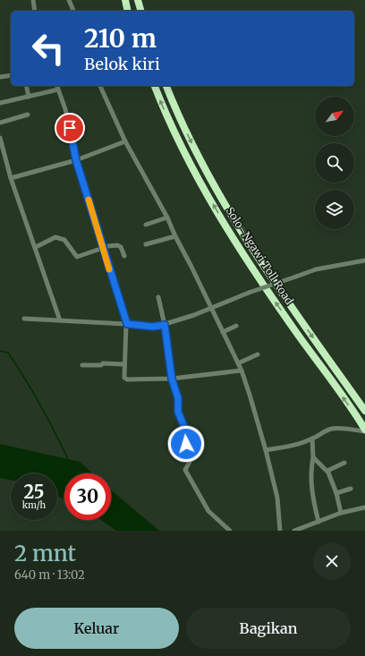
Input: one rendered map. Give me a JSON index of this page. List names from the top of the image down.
{
  "streets": {
    "highway": ["Solo–Ngawi Toll Road"]
  },
  "north": "top right",
  "page": {
    "turn": ["210 m", "Belok kiri"],
    "speed": "25 km/h",
    "limit": "30",
    "heading": ["2 mnt", "640 m · 13:02"],
    "buttons": ["Keluar", "Bagikan"]
  }
}
